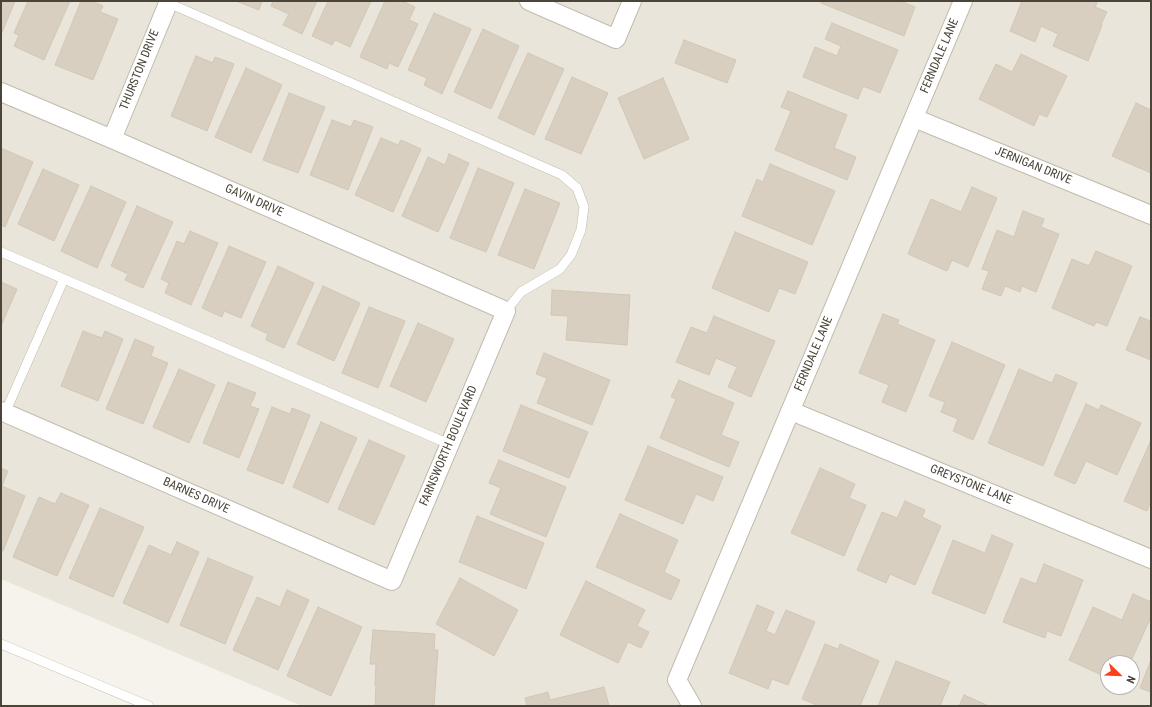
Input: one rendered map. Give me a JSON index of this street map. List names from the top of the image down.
{
  "streets": {
    "street": [
      "FERNDALE LANE",
      "THURSTON DRIVE",
      "JERNIGAN DRIVE",
      "GAVIN DRIVE",
      "FARNSWORTH BOULEVARD",
      "GREYSTONE LANE",
      "BARNES DRIVE"
    ]
  },
  "crossings": [
    ["FERNDALE LANE", "JERNIGAN DRIVE"],
    ["FERNDALE LANE", "GREYSTONE LANE"],
    ["THURSTON DRIVE", "GAVIN DRIVE"],
    ["GAVIN DRIVE", "FARNSWORTH BOULEVARD"],
    ["FARNSWORTH BOULEVARD", "BARNES DRIVE"]
  ],
  "north": "bottom right"
}
